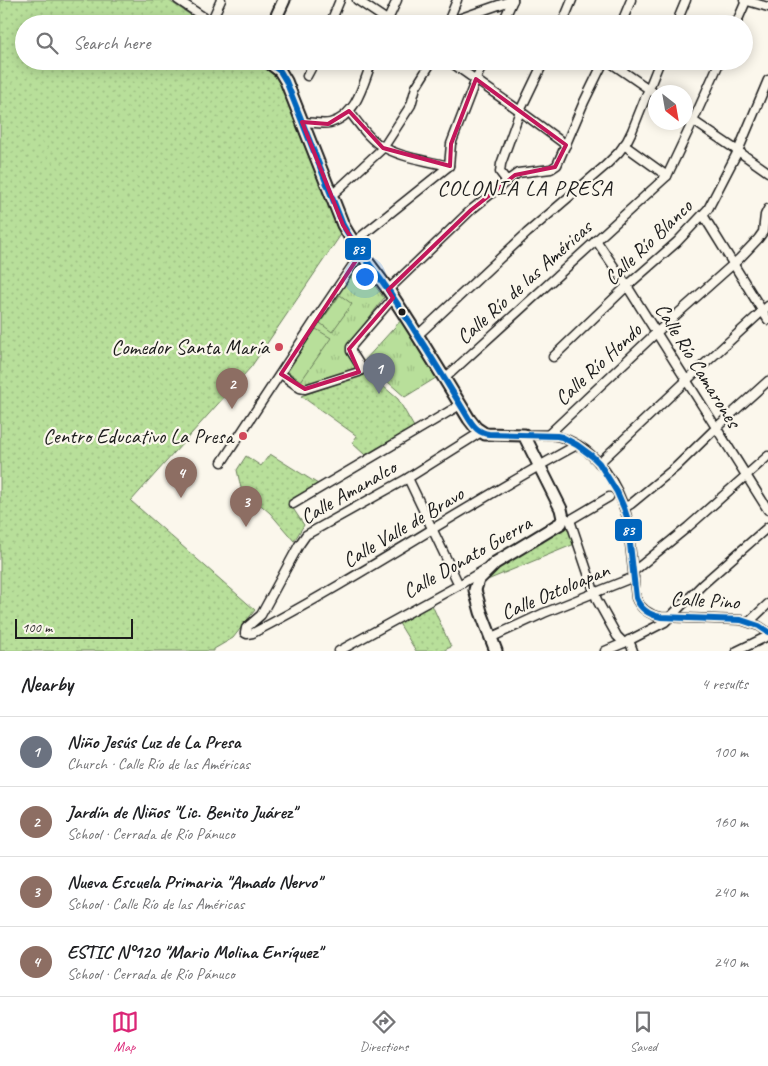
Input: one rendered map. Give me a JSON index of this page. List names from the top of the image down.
{
  "streets": {
    "street": [
      "Calle Río Blanco",
      "Calle Río de las Américas",
      "Calle Río Hondo",
      "Calle Río Camarones",
      "Calle Amanalco",
      "Calle Valle de Bravo",
      "Calle Donato Guerra",
      "Calle Oztoloapan",
      "Calle Pino"
    ]
  },
  "crossings": [
    ["Calle Río Blanco", "Calle Río Camarones"],
    ["Calle Río de las Américas", "Calle Río Camarones"],
    ["Calle Río Hondo", "Calle Río Camarones"],
    ["Calle Río Hondo", "Calle Pino"],
    ["Calle Río Camarones", "Calle Oztoloapan"],
    ["Calle Amanalco", "Calle Valle de Bravo"],
    ["Calle Amanalco", "Calle Pino"],
    ["Calle Valle de Bravo", "Calle Pino"],
    ["Calle Oztoloapan", "Calle Pino"]
  ],
  "districts": ["COLONIA LA PRESA"],
  "places": ["Comedor Santa María", "Centro Educativo La Presa"],
  "lines": ["transit line 83"],
  "scale_bar": "100 m",
  "north": "bottom right",
  "page": {
    "search": "Search here",
    "pins": [
      "1",
      "2",
      "4",
      "3"
    ],
    "scale": "100 m",
    "heading": ["Nearby", "4 results"],
    "list": [
      {
        "mark": "1",
        "name": "Niño Jesús Luz de La Presa",
        "note": "Church · Calle Río de las Américas",
        "value": "100 m"
      },
      {
        "mark": "2",
        "name": "Jardín de Niños \"Lic. Benito Juárez\"",
        "note": "School · Cerrada de Río Pánuco",
        "value": "160 m"
      },
      {
        "mark": "3",
        "name": "Nueva Escuela Primaria \"Amado Nervo\"",
        "note": "School · Calle Río de las Américas",
        "value": "240 m"
      },
      {
        "mark": "4",
        "name": "ESTIC N°120 \"Mario Molina Enríquez\"",
        "note": "School · Cerrada de Río Pánuco",
        "value": "240 m"
      }
    ],
    "nav": ["Map", "Directions", "Saved"]
  }
}
